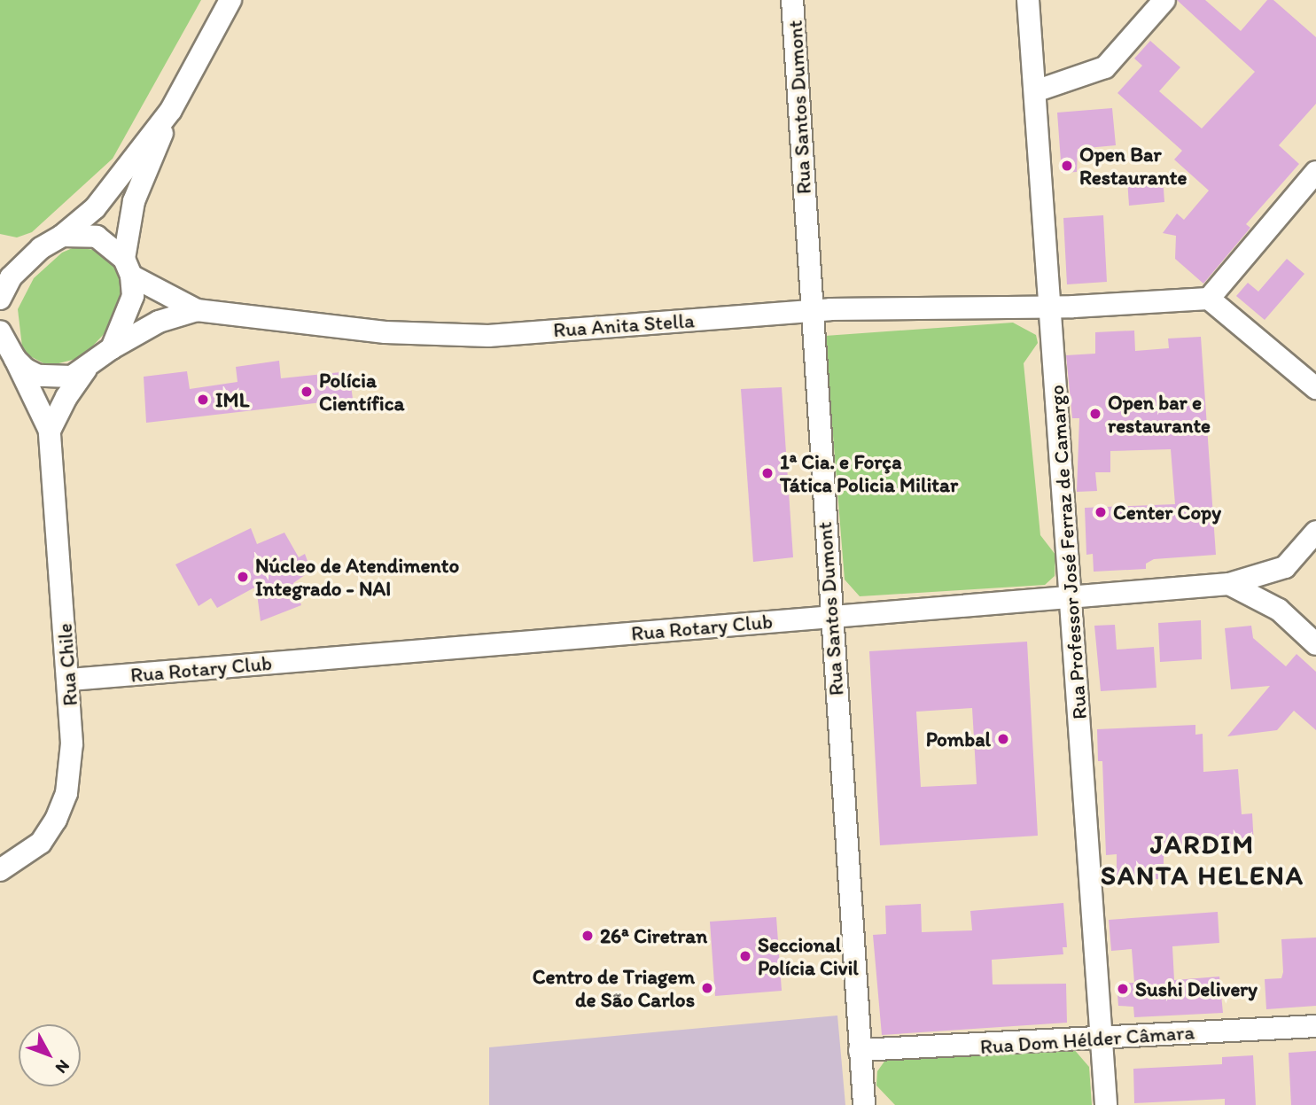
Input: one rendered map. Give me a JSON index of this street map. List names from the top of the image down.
{
  "streets": {
    "street": [
      "Rua Santos Dumont",
      "Rua Anita Stella",
      "Rua Professor José Ferraz de Camargo",
      "Rua Rotary Club",
      "Rua Chile",
      "Rua Dom Hélder Câmara"
    ]
  },
  "crossings": [
    ["Rua Santos Dumont", "Rua Anita Stella"],
    ["Rua Santos Dumont", "Rua Rotary Club"],
    ["Rua Santos Dumont", "Rua Dom Hélder Câmara"],
    ["Rua Anita Stella", "Rua Professor José Ferraz de Camargo"],
    ["Rua Professor José Ferraz de Camargo", "Rua Rotary Club"],
    ["Rua Professor José Ferraz de Camargo", "Rua Dom Hélder Câmara"],
    ["Rua Rotary Club", "Rua Chile"]
  ],
  "districts": ["JARDIM SANTA HELENA"],
  "places": [
    "Open Bar Restaurante",
    "Polícia Científica",
    "IML",
    "Open bar e restaurante",
    "1ª Cia. e Força Tática Policia Militar",
    "Center Copy",
    "Núcleo de Atendimento Integrado - NAI",
    "Pombal",
    "26ª Ciretran",
    "Seccional Polícia Civil",
    "Centro de Triagem de São Carlos",
    "Sushi Delivery"
  ],
  "north": "bottom right"
}
